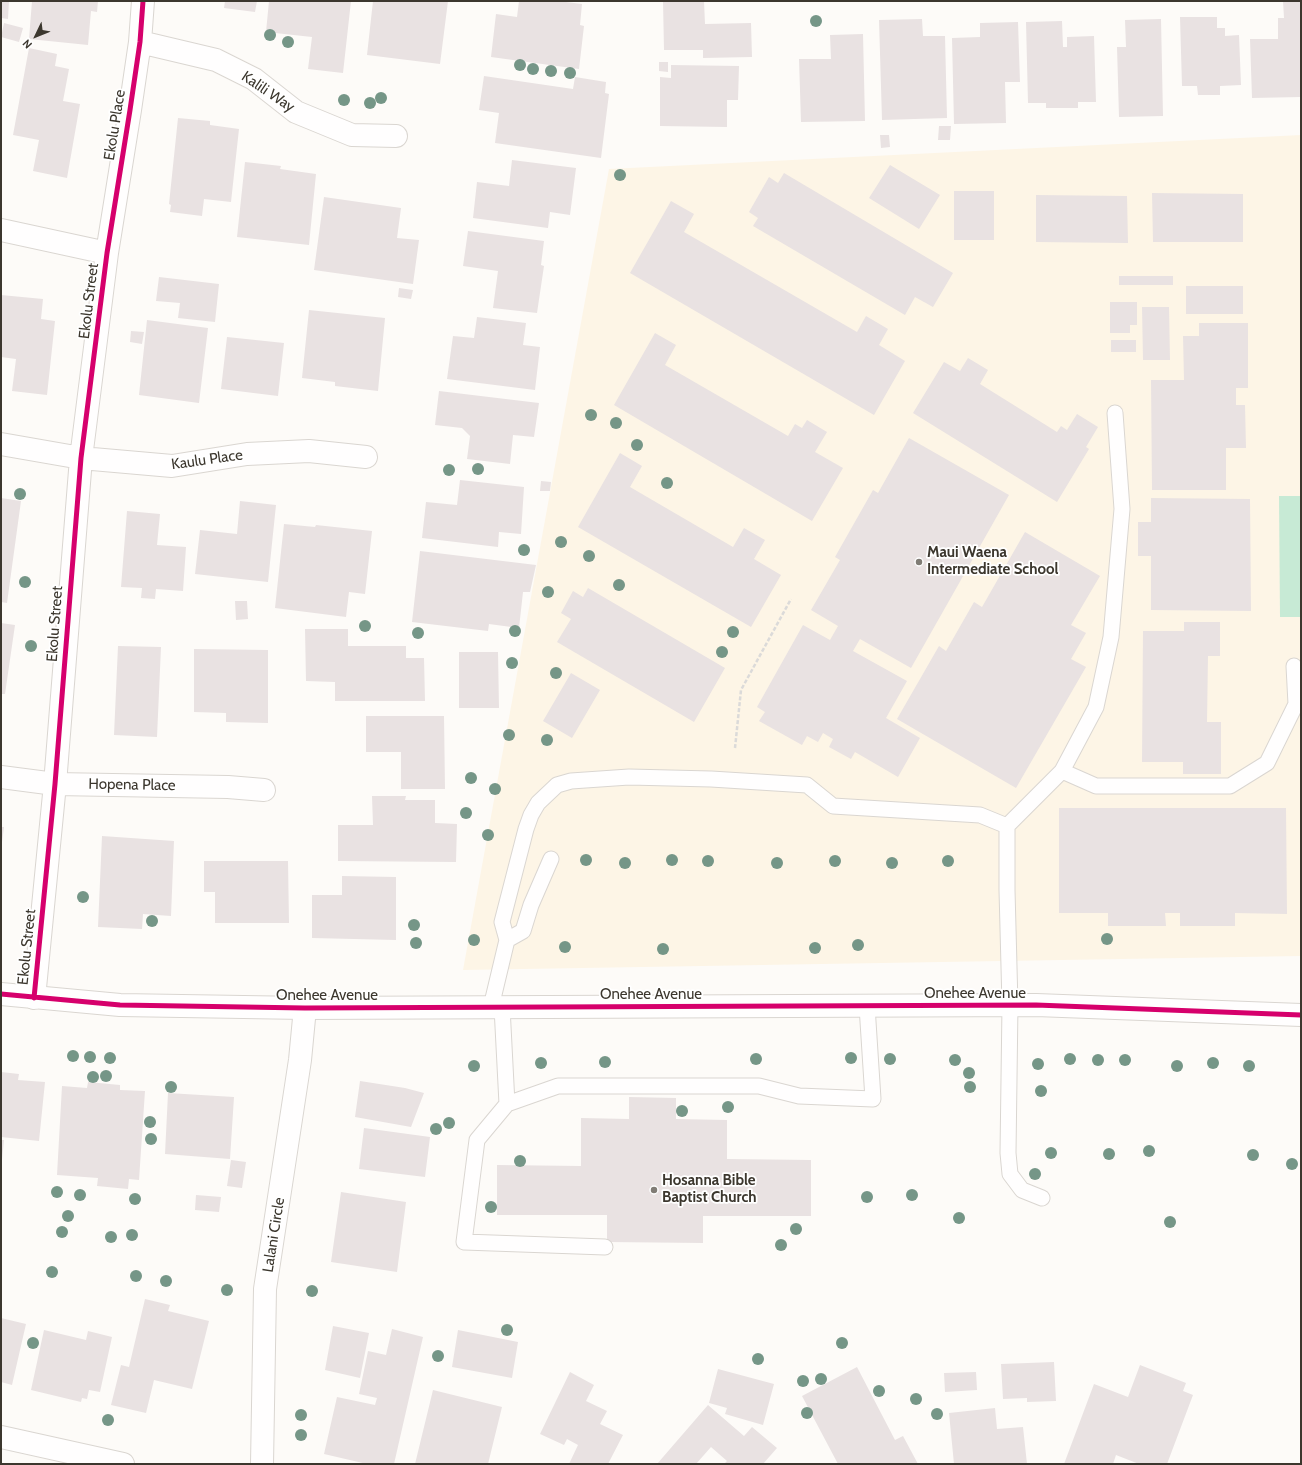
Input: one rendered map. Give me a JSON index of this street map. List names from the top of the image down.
{
  "streets": {
    "street": [
      "Kalili Way",
      "Ekolu Place",
      "Ekolu Street",
      "Kaulu Place",
      "Hopena Place",
      "Onehee Avenue",
      "Lalani Circle"
    ]
  },
  "crossings": [
    ["Kalili Way", "Ekolu Place"],
    ["Ekolu Place", "Ekolu Street"],
    ["Ekolu Street", "Kaulu Place"],
    ["Ekolu Street", "Hopena Place"],
    ["Ekolu Street", "Onehee Avenue"],
    ["Onehee Avenue", "Lalani Circle"]
  ],
  "places": ["Maui Waena Intermediate School", "Hosanna Bible Baptist Church"],
  "north": "bottom left"
}
